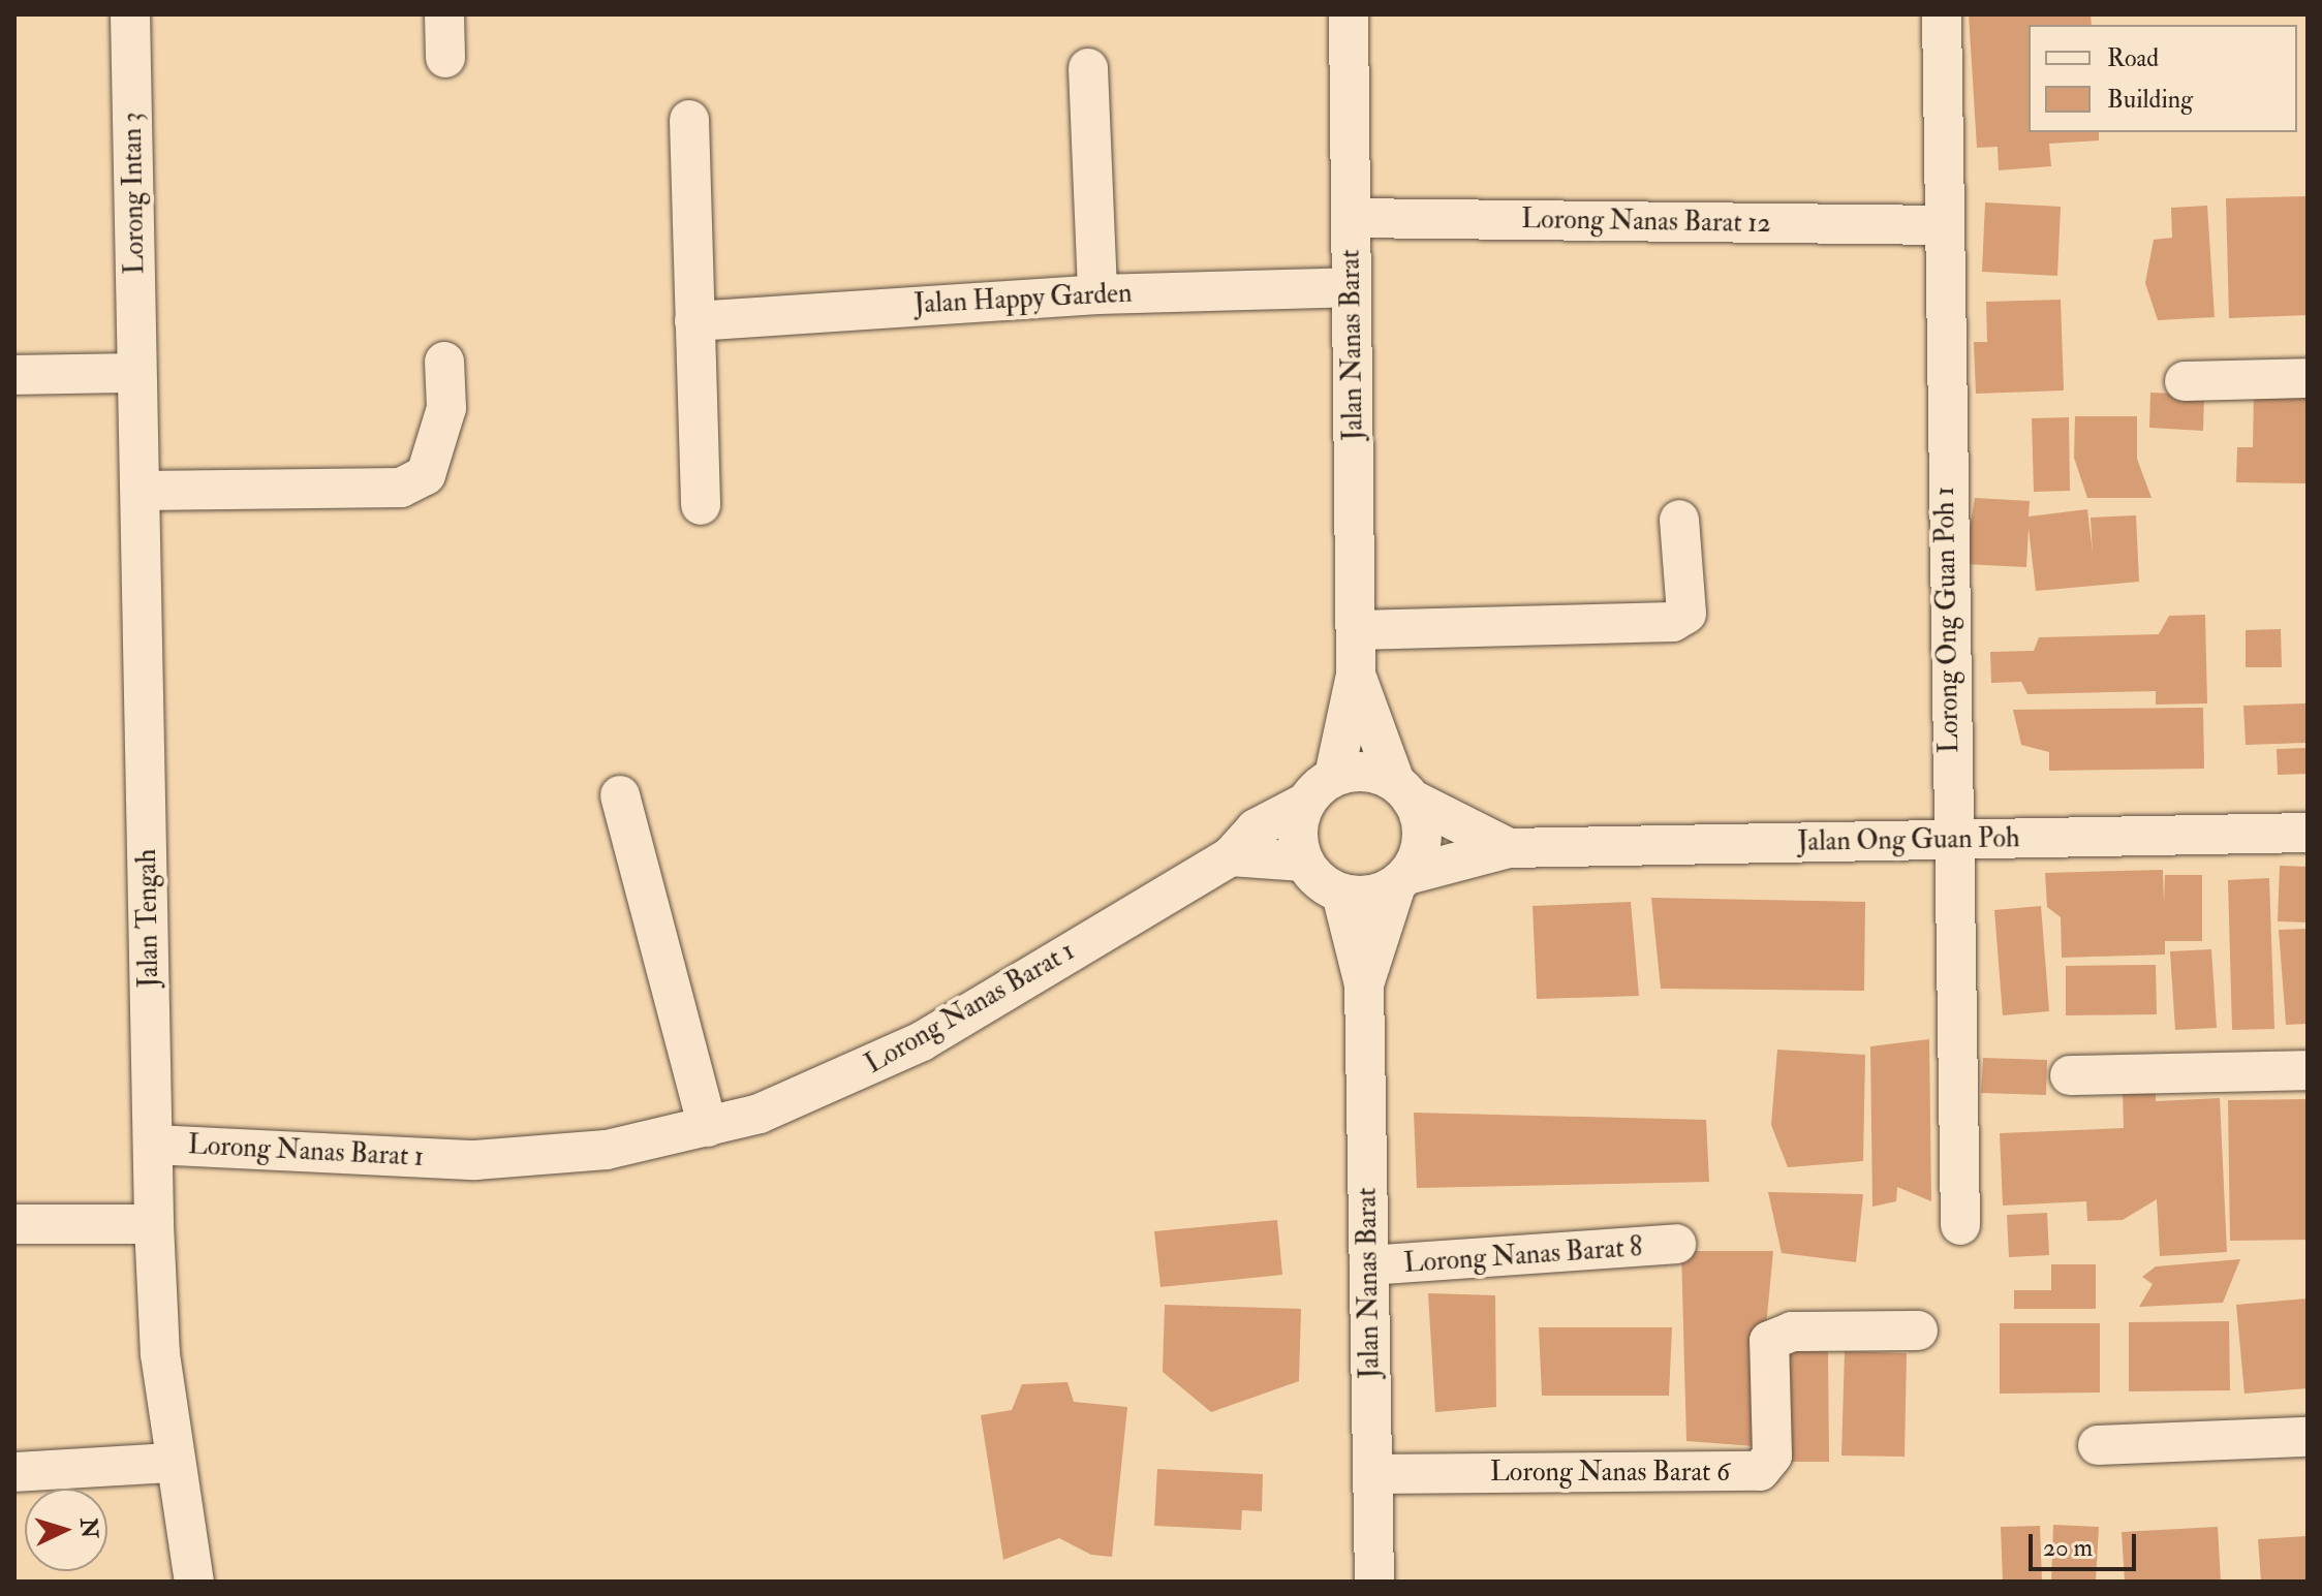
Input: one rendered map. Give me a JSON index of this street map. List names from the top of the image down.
{
  "streets": {
    "street": [
      "Lorong Intan 3",
      "Lorong Nanas Barat 12",
      "Jalan Happy Garden",
      "Jalan Nanas Barat",
      "Lorong Ong Guan Poh 1",
      "Jalan Ong Guan Poh",
      "Jalan Tengah",
      "Lorong Nanas Barat 1",
      "Lorong Nanas Barat 8",
      "Lorong Nanas Barat 6"
    ]
  },
  "crossings": [
    ["Lorong Intan 3", "Jalan Tengah"],
    ["Lorong Nanas Barat 12", "Jalan Nanas Barat"],
    ["Lorong Nanas Barat 12", "Lorong Ong Guan Poh 1"],
    ["Jalan Happy Garden", "Jalan Nanas Barat"],
    ["Jalan Nanas Barat", "Jalan Ong Guan Poh"],
    ["Jalan Nanas Barat", "Lorong Nanas Barat 1"],
    ["Jalan Nanas Barat", "Lorong Nanas Barat 8"],
    ["Jalan Nanas Barat", "Lorong Nanas Barat 6"],
    ["Lorong Ong Guan Poh 1", "Jalan Ong Guan Poh"],
    ["Jalan Ong Guan Poh", "Lorong Nanas Barat 1"],
    ["Jalan Tengah", "Lorong Nanas Barat 1"]
  ],
  "legend": ["Road", "Building"],
  "scale_bar": "20 m",
  "north": "right"
}
